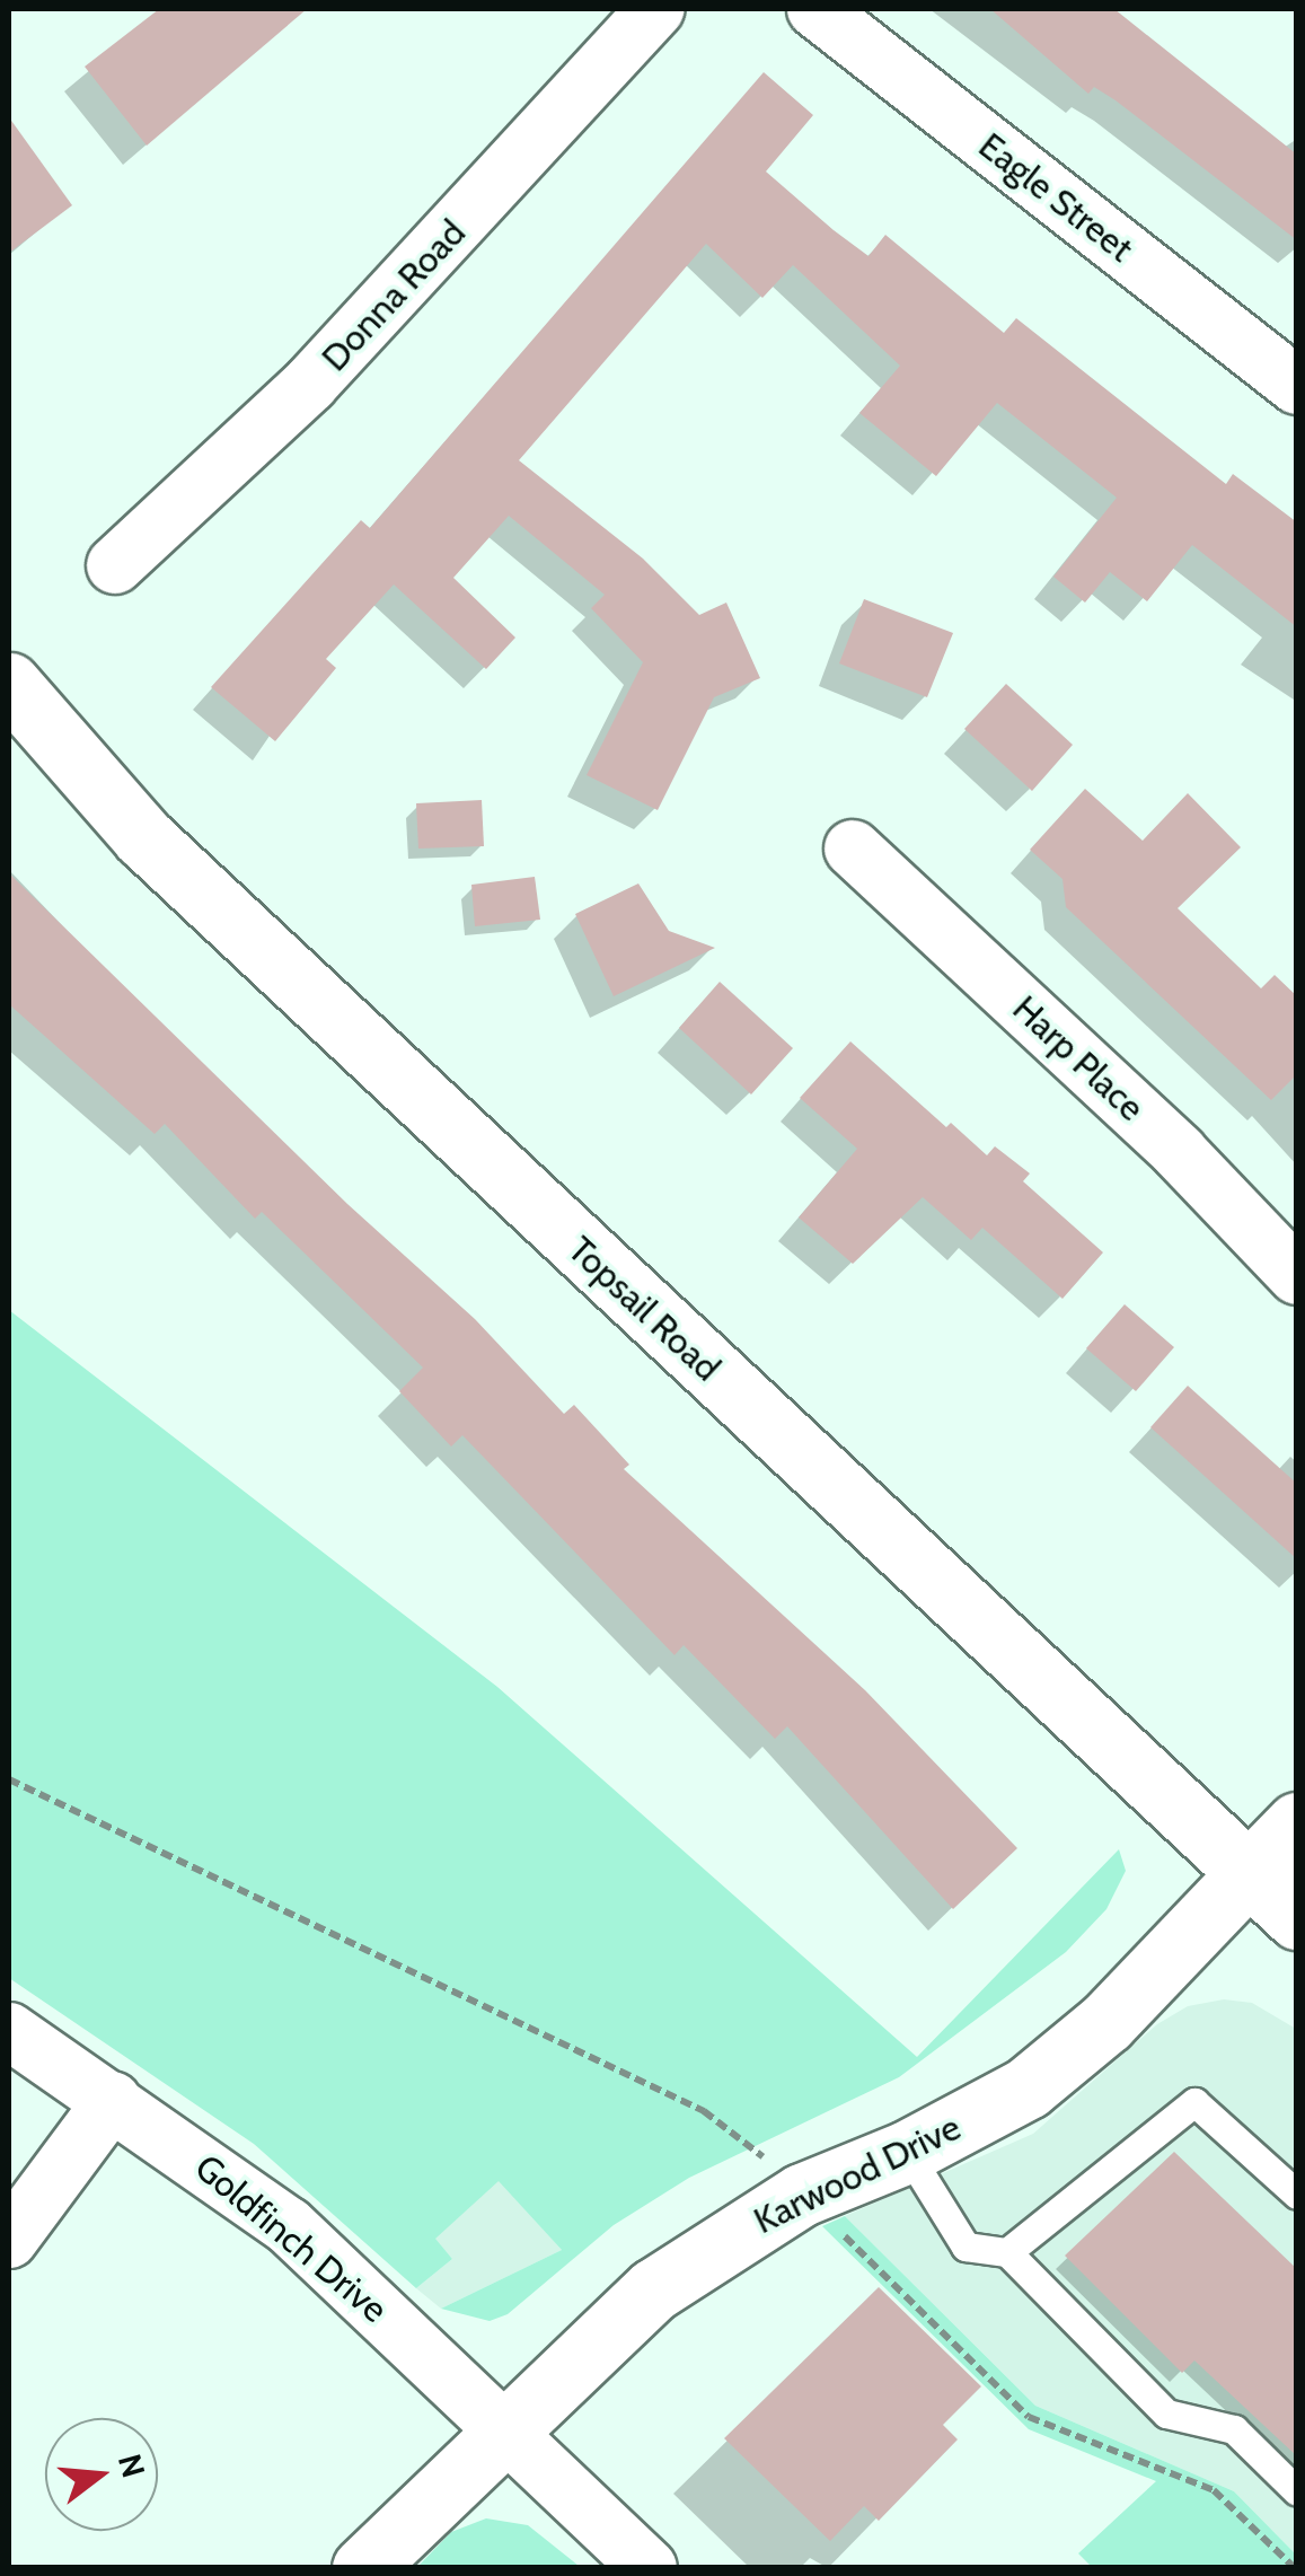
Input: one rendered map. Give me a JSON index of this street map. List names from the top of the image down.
{
  "streets": {
    "main road": ["Topsail Road", "Karwood Drive"],
    "street": [
      "Eagle Street",
      "Donna Road",
      "Harp Place",
      "Goldfinch Drive"
    ]
  },
  "crossings": [
    ["Topsail Road", "Karwood Drive"],
    ["Karwood Drive", "Goldfinch Drive"]
  ],
  "north": "right"
}
